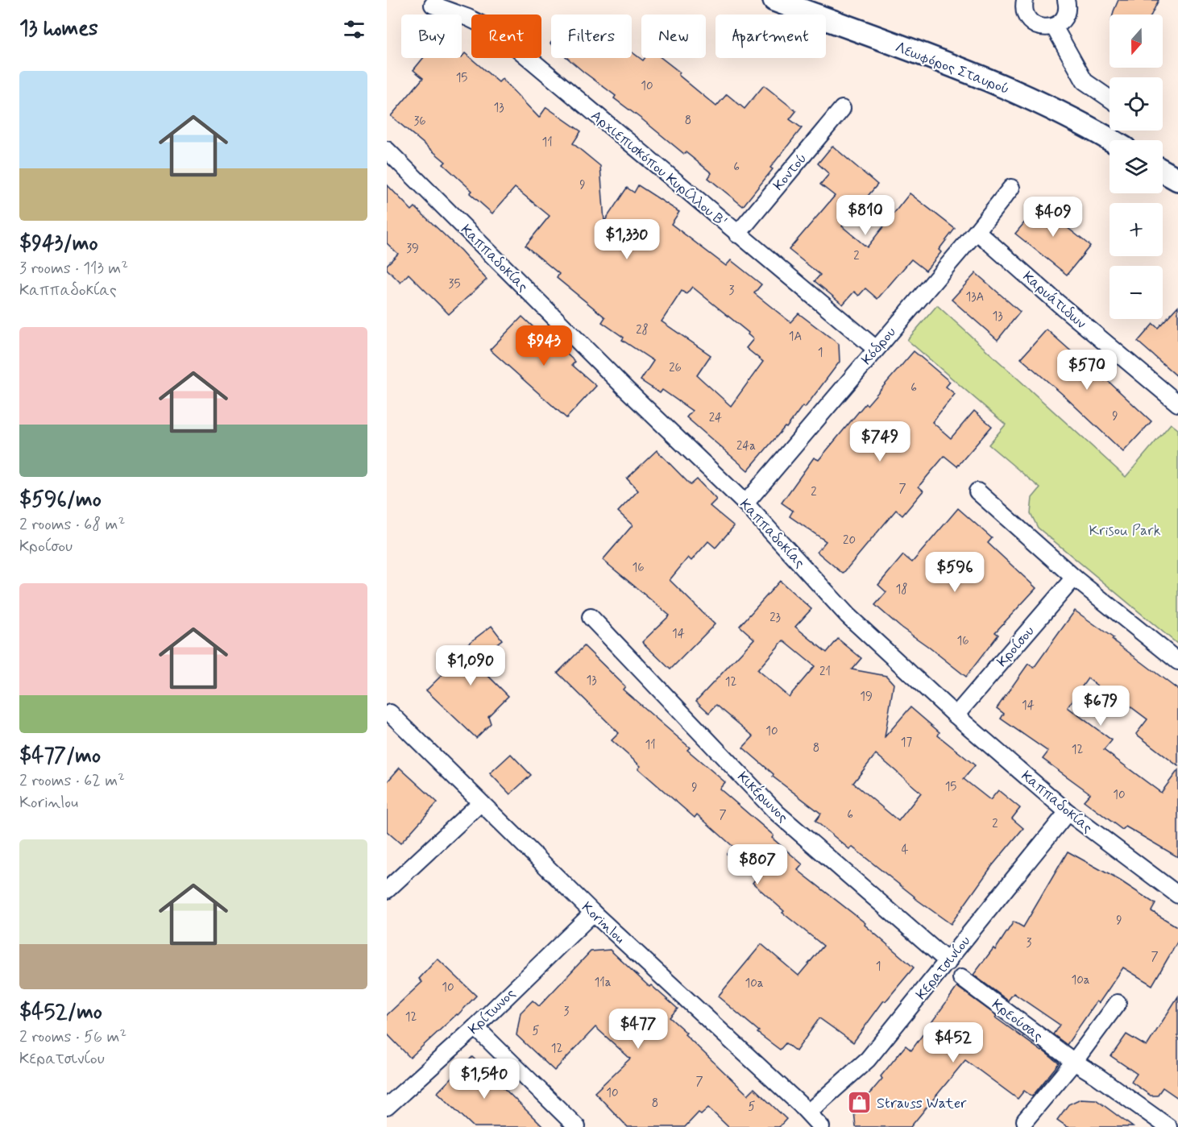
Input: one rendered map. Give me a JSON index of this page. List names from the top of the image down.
{
  "streets": {
    "main road": ["Λεωφόρος Σταυρού"],
    "street": [
      "Αρχιεπισκόπου Κυρίλλου Β'",
      "Κοντού",
      "Καππαδοκίας",
      "Καρυάτιδων",
      "Κόδρου",
      "Κροίσου",
      "Κικέρωνος",
      "Korinlou",
      "Κερατσινίου",
      "Κρίτωνος",
      "Κρεούσας"
    ]
  },
  "crossings": [
    ["Αρχιεπισκόπου Κυρίλλου Β'", "Κοντού"],
    ["Αρχιεπισκόπου Κυρίλλου Β'", "Κόδρου"],
    ["Καππαδοκίας", "Κόδρου"],
    ["Καππαδοκίας", "Κροίσου"],
    ["Καππαδοκίας", "Κερατσινίου"],
    ["Καρυάτιδων", "Κόδρου"],
    ["Κικέρωνος", "Κερατσινίου"],
    ["Korinlou", "Κερατσινίου"],
    ["Korinlou", "Κρίτωνος"]
  ],
  "parks": ["Krisou Park"],
  "places": {
    "shop": ["Strauss Water"]
  },
  "house_numbers": [
    "15",
    "10",
    "13",
    "8",
    "36",
    "11",
    "6",
    "9",
    "39",
    "2",
    "35",
    "3",
    "13A",
    "13",
    "28",
    "1A",
    "1",
    "26",
    "6",
    "9",
    "24",
    "24a",
    "7",
    "2",
    "20",
    "16",
    "18",
    "23",
    "14",
    "16",
    "21",
    "13",
    "12",
    "19",
    "14",
    "10",
    "17",
    "11",
    "8",
    "12",
    "15",
    "9",
    "10",
    "7",
    "6",
    "2",
    "4",
    "9",
    "3",
    "7",
    "1",
    "10a",
    "11a",
    "10a",
    "10",
    "3",
    "12",
    "5",
    "12",
    "7",
    "10",
    "8",
    "5"
  ],
  "north": "bottom",
  "page": {
    "heading": "13 homes",
    "map_buttons": ["+", "−"],
    "chip": [
      "Buy",
      "Rent",
      "Filters",
      "New",
      "Apartment"
    ],
    "list": [
      {
        "name": "$943/mo",
        "note": "3 rooms · 113 m² · Καππαδοκίας"
      },
      {
        "name": "$596/mo",
        "note": "2 rooms · 68 m² · Κροίσου"
      },
      {
        "name": "$477/mo",
        "note": "2 rooms · 62 m² · Korinlou"
      },
      {
        "name": "$452/mo",
        "note": "2 rooms · 56 m² · Κερατσινίου"
      }
    ],
    "price": [
      "$810",
      "$409",
      "$1,330",
      "$943",
      "$570",
      "$749",
      "$596",
      "$1,090",
      "$679",
      "$807",
      "$477",
      "$452",
      "$1,540"
    ]
  }
}
